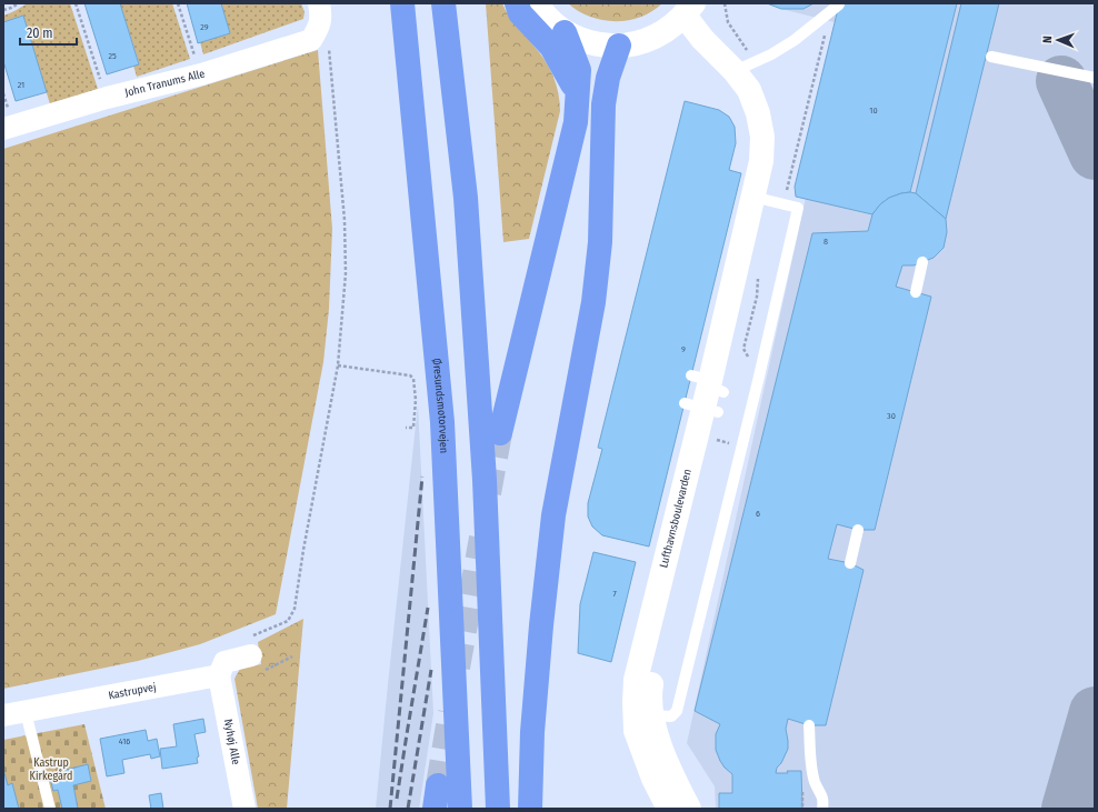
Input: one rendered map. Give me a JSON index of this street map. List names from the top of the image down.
{
  "streets": {
    "highway": ["Øresundsmotorvejen"],
    "street": [
      "John Tranums Alle",
      "Lufthavnsboulevarden",
      "Kastrupvej",
      "Nyhøj Alle"
    ]
  },
  "crossings": [
    ["Kastrupvej", "Nyhøj Alle"]
  ],
  "parks": ["Kastrup Kirkegård"],
  "house_numbers": [
    "29",
    "25",
    "21",
    "10",
    "8",
    "9",
    "30",
    "6",
    "7",
    "416"
  ],
  "scale_bar": "20 m",
  "north": "left"
}
